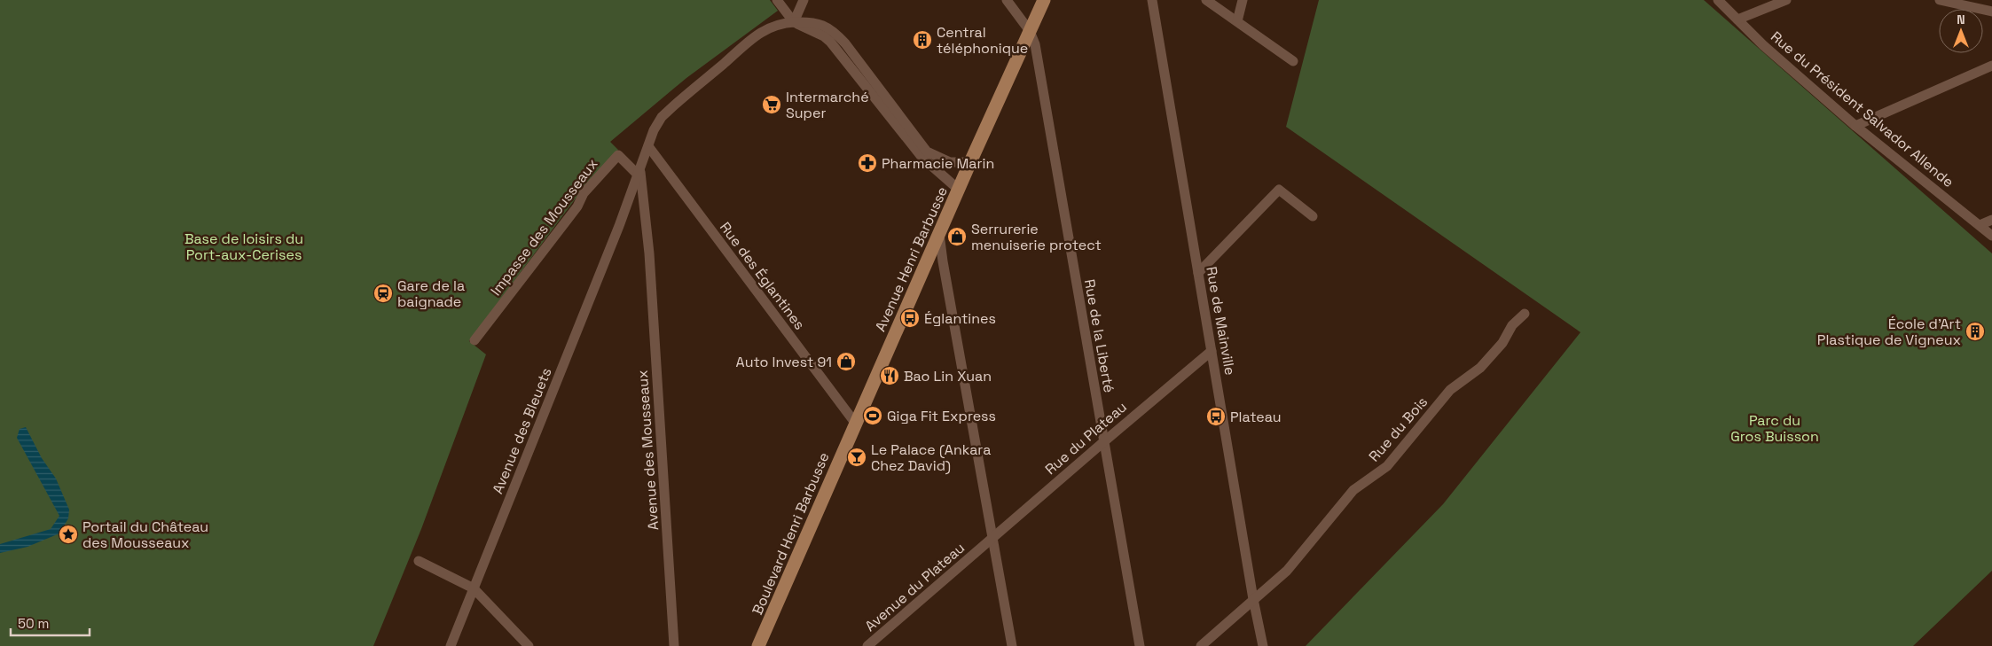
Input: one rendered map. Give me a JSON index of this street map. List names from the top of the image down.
{
  "streets": {
    "main road": ["Avenue Henri Barbusse", "Boulevard Henri Barbusse"],
    "street": [
      "Rue du Président Salvador Allende",
      "Impasse des Mousseaux",
      "Rue des Églantines",
      "Rue de Mainville",
      "Rue de la Liberté",
      "Rue du Bois",
      "Avenue des Bleuets",
      "Rue du Plateau",
      "Avenue des Mousseaux",
      "Avenue du Plateau"
    ]
  },
  "crossings": [
    ["Impasse des Mousseaux", "Avenue des Bleuets"],
    ["Impasse des Mousseaux", "Avenue des Mousseaux"],
    ["Avenue Henri Barbusse", "Rue des Églantines"],
    ["Avenue Henri Barbusse", "Rue de la Liberté"],
    ["Avenue Henri Barbusse", "Avenue des Bleuets"],
    ["Avenue Henri Barbusse", "Boulevard Henri Barbusse"],
    ["Rue des Églantines", "Avenue des Bleuets"],
    ["Rue des Églantines", "Boulevard Henri Barbusse"],
    ["Rue de Mainville", "Rue du Bois"],
    ["Rue de Mainville", "Rue du Plateau"],
    ["Rue de la Liberté", "Rue du Plateau"],
    ["Avenue des Bleuets", "Avenue des Mousseaux"],
    ["Rue du Plateau", "Avenue du Plateau"]
  ],
  "parks": ["Base de loisirs du Port-aux-Cerises", "Parc du Gros Buisson"],
  "places": {
    "building": ["Central téléphonique", "École d'Art Plastique de Vigneux"],
    "supermarket": ["Intermarché Super"],
    "pharmacy": ["Pharmacie Marin"],
    "shop": ["Serrurerie menuiserie protect", "Auto Invest 91"],
    "station": ["Gare de la baignade"],
    "bus stop": ["Églantines", "Plateau"],
    "restaurant": ["Bao Lin Xuan"],
    "sports": ["Giga Fit Express"],
    "bar": ["Le Palace (Ankara Chez David)"],
    "place": ["Portail du Château des Mousseaux"]
  },
  "scale_bar": "50 m",
  "north": "top"
}
